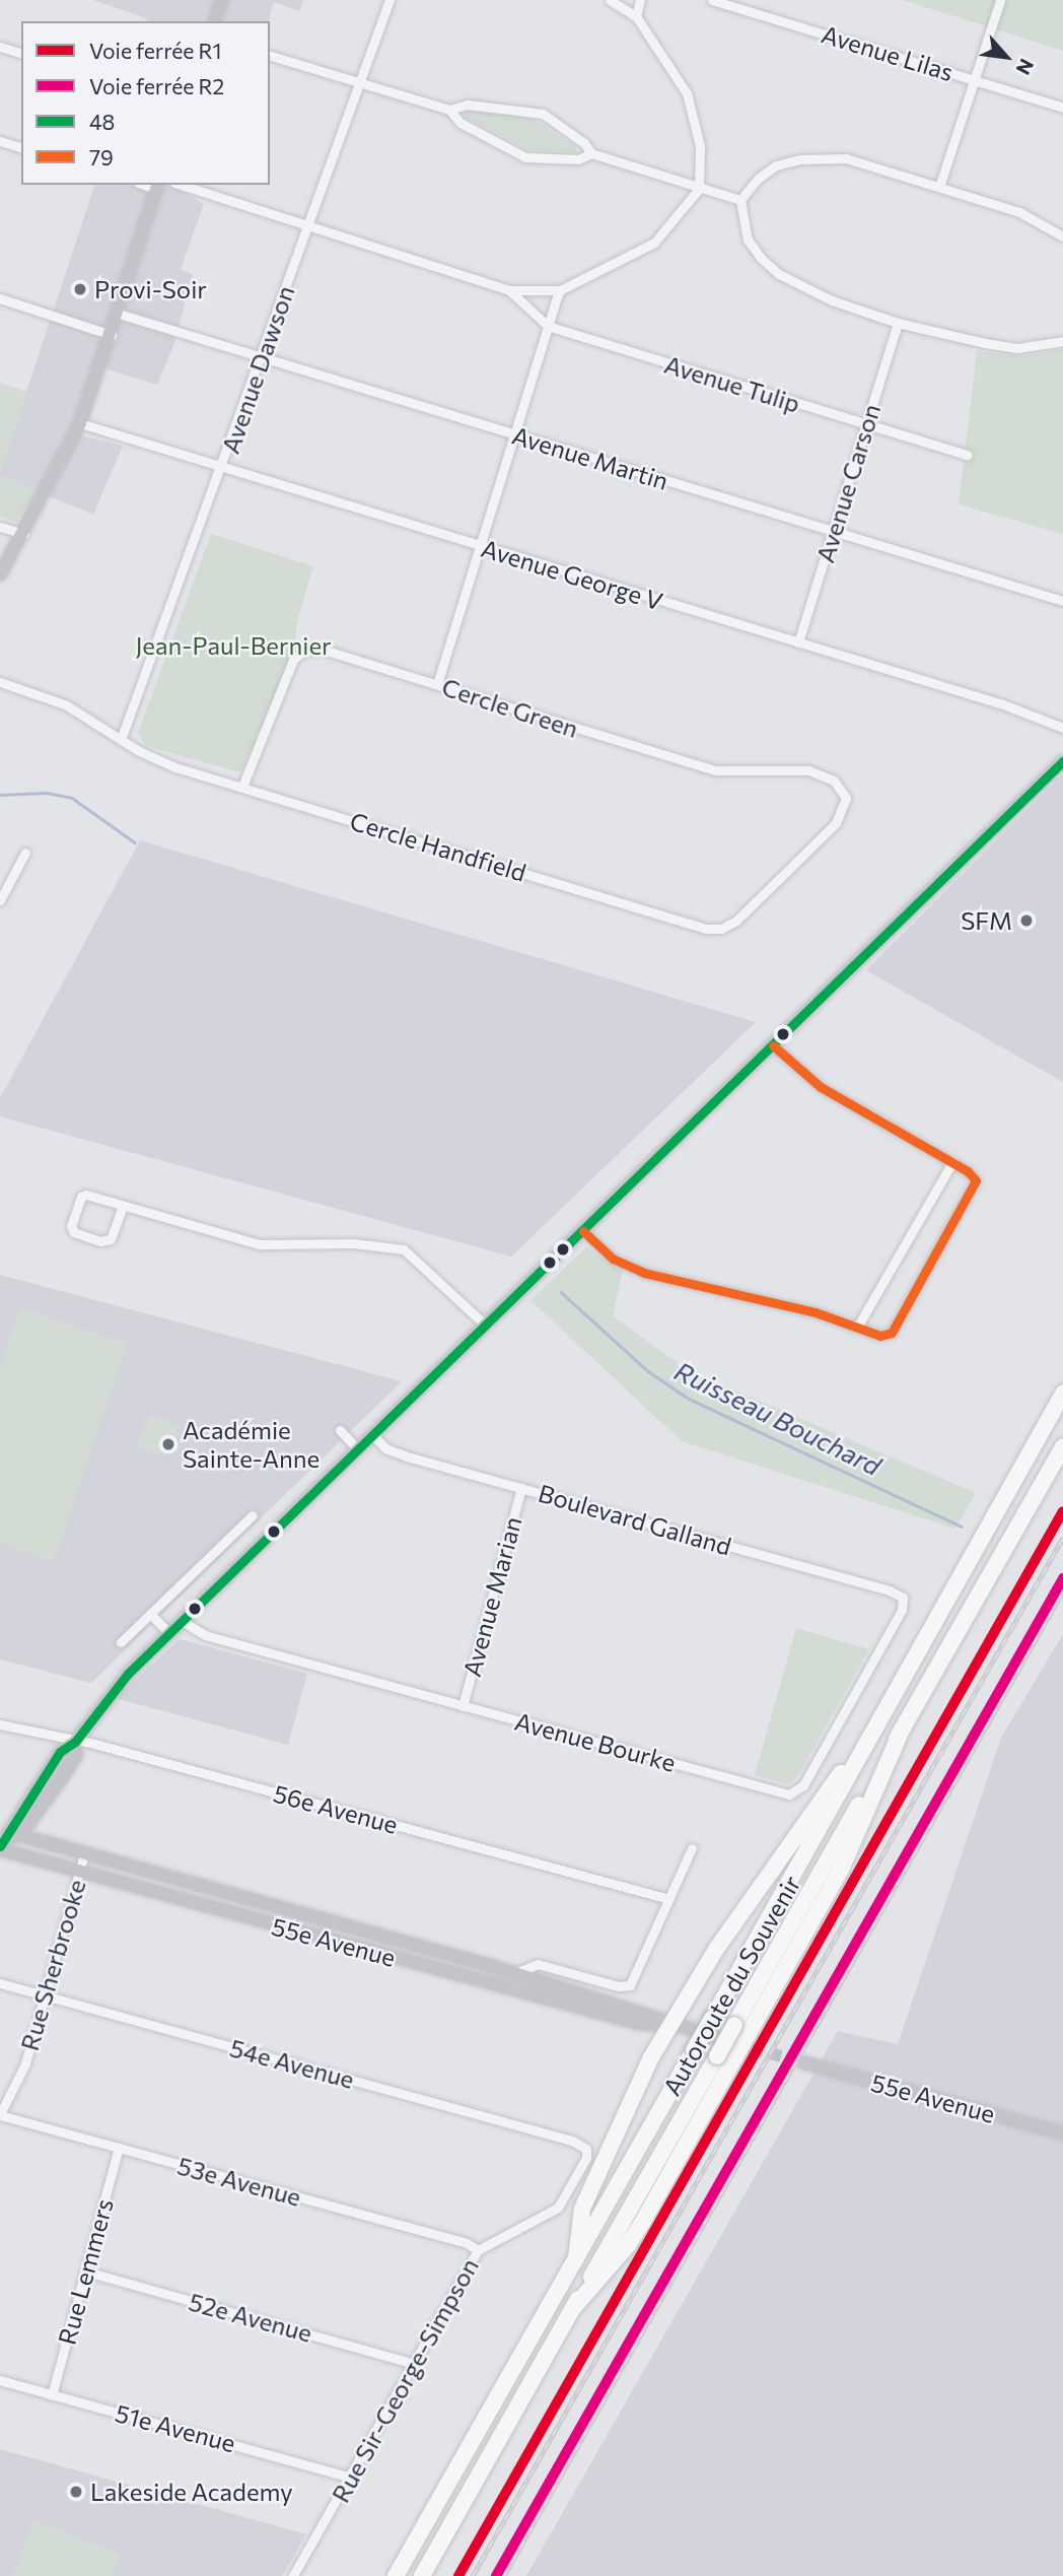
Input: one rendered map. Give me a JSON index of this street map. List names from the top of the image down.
{
  "streets": {
    "highway": ["Autoroute du Souvenir"],
    "street": [
      "Avenue Lilas",
      "Avenue Dawson",
      "Avenue Tulip",
      "Avenue Martin",
      "Avenue Carson",
      "Avenue George V",
      "Cercle Green",
      "Cercle Handfield",
      "Boulevard Galland",
      "Avenue Marian",
      "Avenue Bourke",
      "56e Avenue",
      "55e Avenue",
      "Rue Sherbrooke",
      "54e Avenue",
      "53e Avenue",
      "Rue Lemmers",
      "52e Avenue",
      "Rue Sir-George-Simpson",
      "51e Avenue"
    ]
  },
  "crossings": [
    ["Avenue Dawson", "Avenue Tulip"],
    ["Avenue Dawson", "Avenue Martin"],
    ["Avenue Dawson", "Avenue George V"],
    ["Avenue Dawson", "Cercle Handfield"],
    ["Avenue Tulip", "Avenue Carson"],
    ["Avenue Martin", "Avenue Carson"],
    ["Avenue Carson", "Avenue George V"],
    ["Cercle Green", "Cercle Handfield"],
    ["Boulevard Galland", "Avenue Marian"],
    ["Boulevard Galland", "Avenue Bourke"],
    ["Avenue Marian", "Avenue Bourke"],
    ["56e Avenue", "55e Avenue"],
    ["55e Avenue", "Rue Sherbrooke"],
    ["Rue Sherbrooke", "54e Avenue"],
    ["Rue Sherbrooke", "53e Avenue"],
    ["54e Avenue", "Rue Sir-George-Simpson"],
    ["53e Avenue", "Rue Lemmers"],
    ["53e Avenue", "Rue Sir-George-Simpson"],
    ["Rue Lemmers", "52e Avenue"],
    ["Rue Lemmers", "51e Avenue"],
    ["52e Avenue", "Rue Sir-George-Simpson"],
    ["Rue Sir-George-Simpson", "51e Avenue"]
  ],
  "water": ["Ruisseau Bouchard"],
  "parks": ["Jean-Paul-Bernier"],
  "places": [
    "Provi-Soir",
    "SFM",
    "Académie Sainte-Anne",
    "Lakeside Academy"
  ],
  "lines": [
    "transit line 48",
    "transit line 79",
    "rail line R1",
    "rail line R2"
  ],
  "legend": [
    "Voie ferrée R1",
    "Voie ferrée R2",
    "48",
    "79"
  ],
  "north": "bottom right"
}
